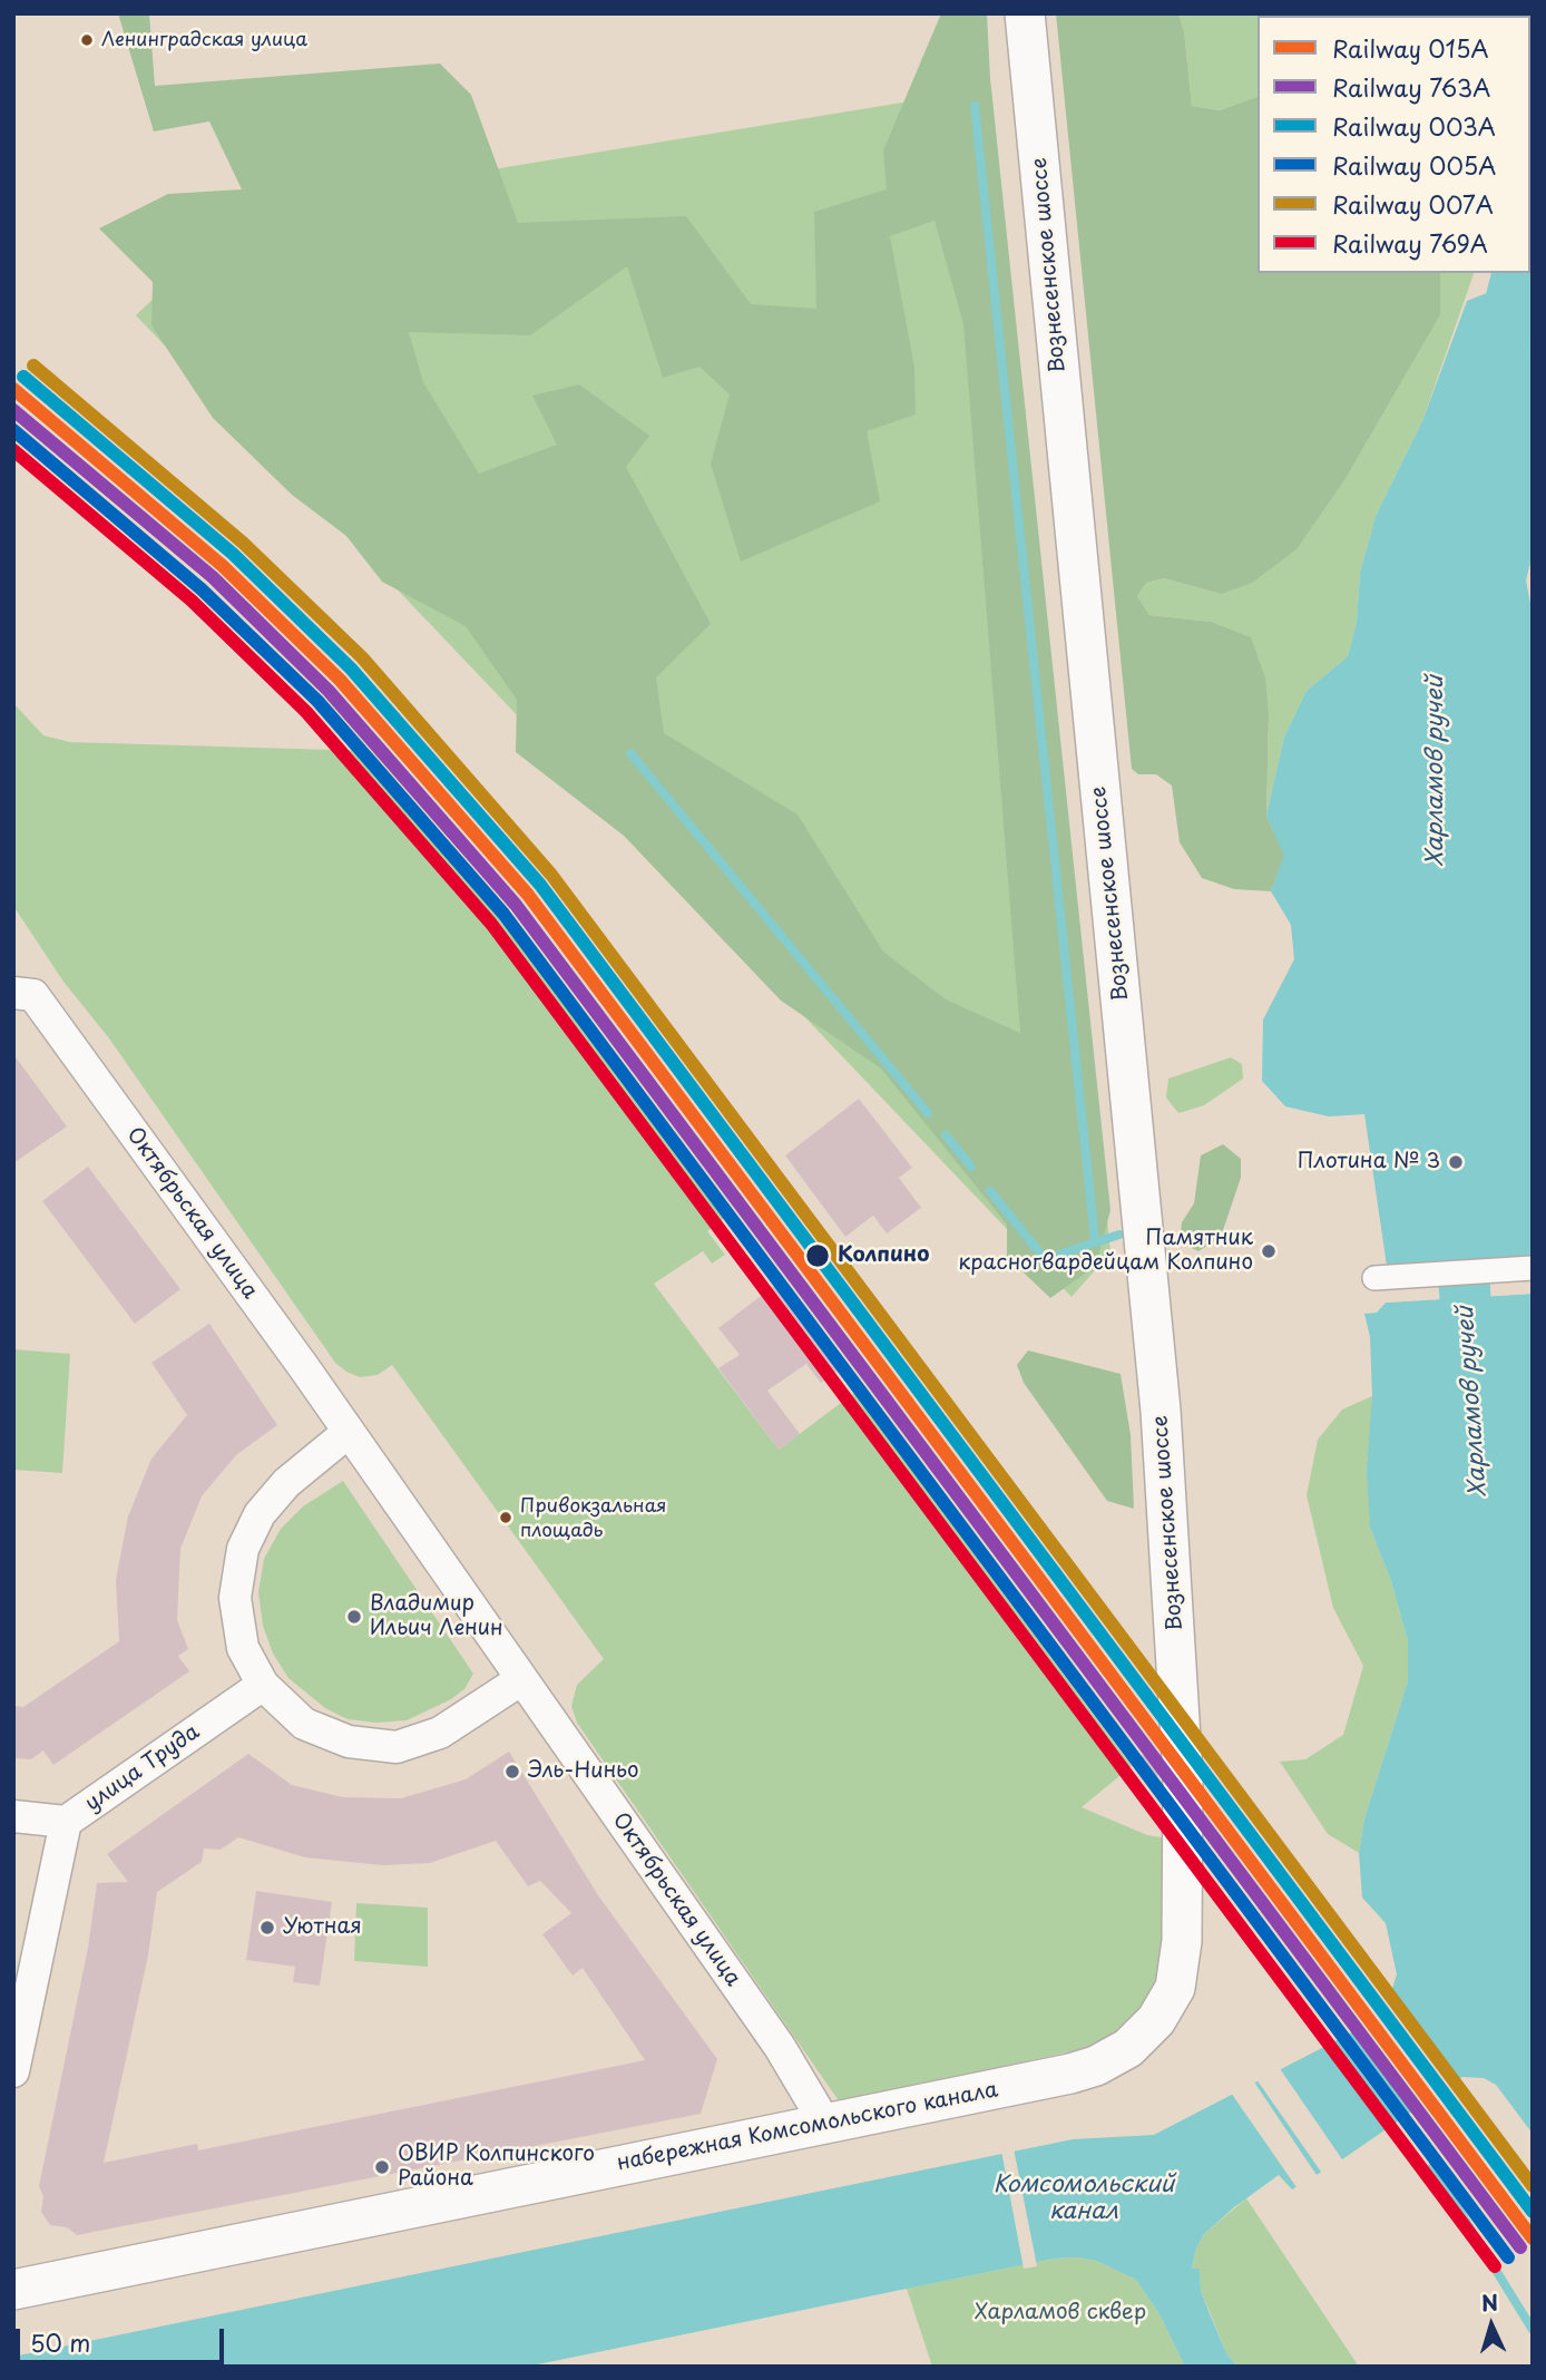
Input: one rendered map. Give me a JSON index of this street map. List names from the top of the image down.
{
  "streets": {
    "street": [
      "Вознесенское шоссе",
      "Октябрьская улица",
      "улица Труда",
      "набережная Комсомольского канала"
    ]
  },
  "crossings": [
    ["Вознесенское шоссе", "набережная Комсомольского канала"],
    ["Октябрьская улица", "набережная Комсомольского канала"]
  ],
  "water": ["Харламов ручей", "Комсомольский канал"],
  "parks": ["Харламов сквер"],
  "places": [
    "Ленинградская улица",
    "Плотина № 3",
    "Памятник красногвардейцам Колпино",
    "Колпино",
    "Привокзальная площадь",
    "Владимир Ильич Ленин",
    "Эль-Ниньо",
    "Уютная",
    "ОВИР Колпинского Района"
  ],
  "lines": [
    "rail line 007А",
    "rail line 003А",
    "rail line 015А",
    "rail line 763А",
    "rail line 005А",
    "rail line 769А"
  ],
  "legend": [
    "Railway 015А",
    "Railway 763А",
    "Railway 003А",
    "Railway 005А",
    "Railway 007А",
    "Railway 769А"
  ],
  "scale_bar": "50 m",
  "north": "top"
}
